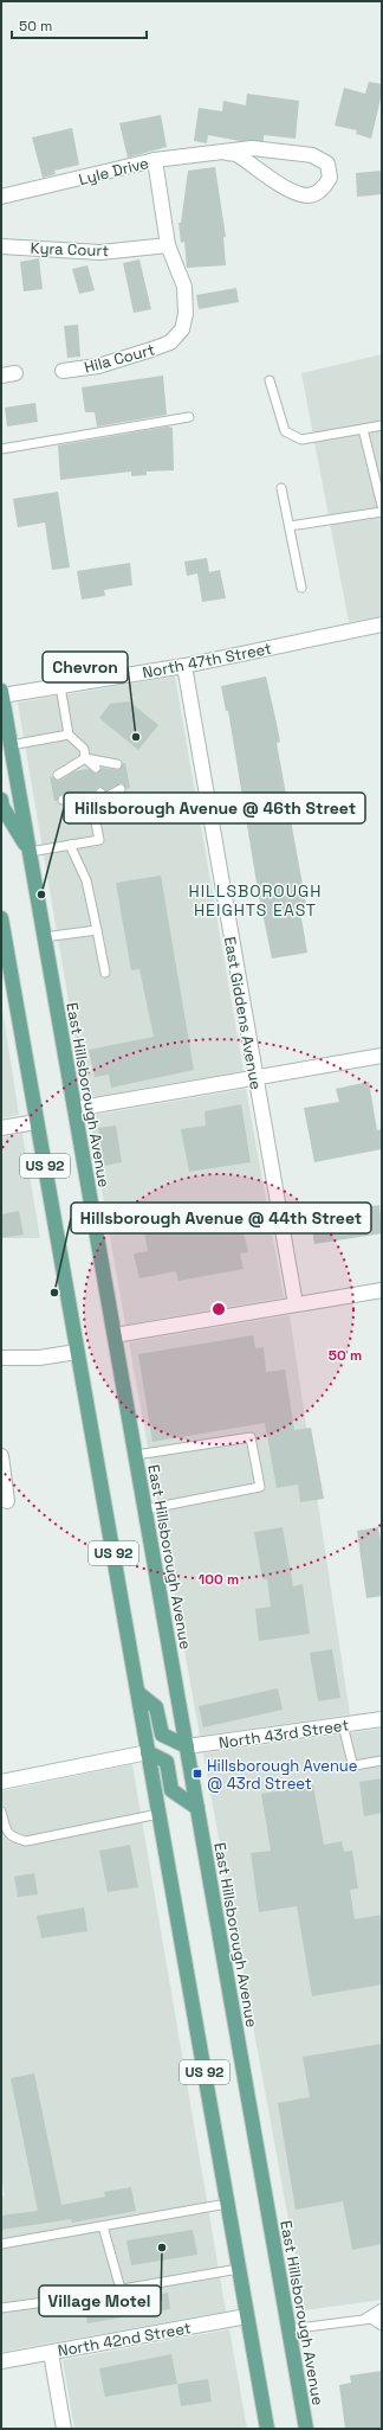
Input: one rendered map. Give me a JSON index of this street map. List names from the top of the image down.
{
  "streets": {
    "main road": ["East Hillsborough Avenue", "US 92"],
    "street": [
      "Lyle Drive",
      "Kyra Court",
      "Hila Court",
      "North 47th Street",
      "East Giddens Avenue",
      "North 43rd Street",
      "North 42nd Street"
    ]
  },
  "crossings": [
    ["Kyra Court", "Hila Court"],
    ["North 47th Street", "East Giddens Avenue"],
    ["North 47th Street", "East Hillsborough Avenue"],
    ["East Hillsborough Avenue", "North 43rd Street"],
    ["US 92", "North 42nd Street"]
  ],
  "districts": ["HILLSBOROUGH HEIGHTS EAST"],
  "places": {
    "other": [
      "Chevron",
      "Hillsborough Avenue @ 46th Street",
      "Hillsborough Avenue @ 44th Street",
      "Village Motel"
    ],
    "transit": ["Hillsborough Avenue @ 43rd Street"]
  },
  "scale_bar": "50 m",
  "rings": ["50 m", "100 m"]
}
